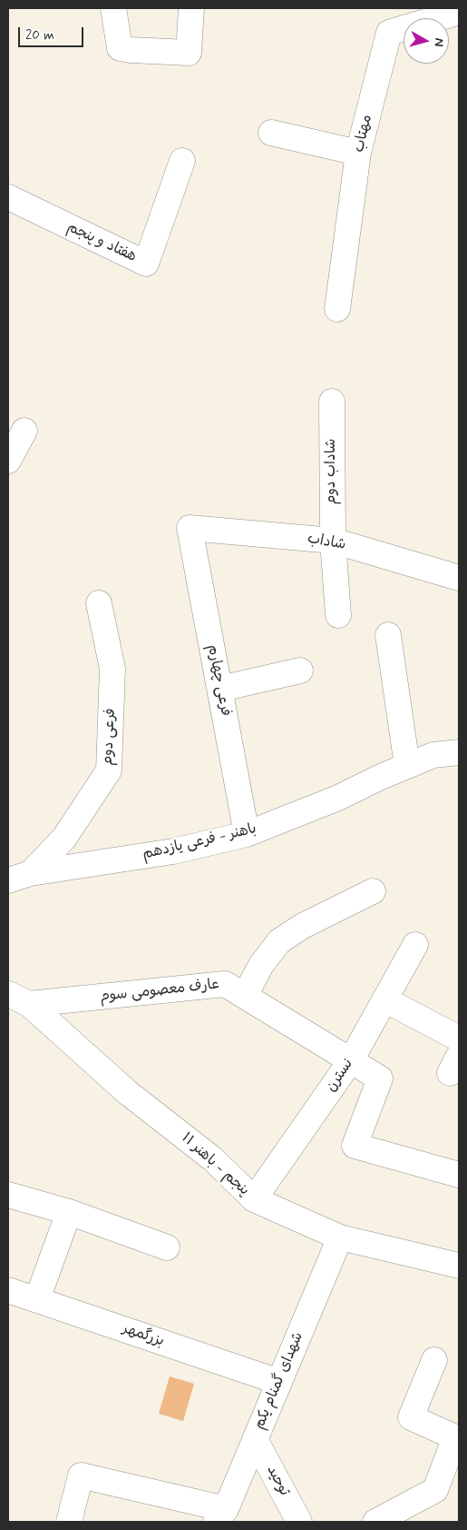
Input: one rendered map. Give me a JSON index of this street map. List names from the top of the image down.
{
  "streets": {
    "street": [
      "مهتاب",
      "هفتاد و پنجم",
      "شاداب دوم",
      "شاداب",
      "فرعی چهارم",
      "فرعی دوم",
      "باهنر - فرعی یازدهم",
      "عارف معصومی سوم",
      "نسترن",
      "پنجم - باهنر ۱۱",
      "بزرگمهر",
      "شهدای گمنام یکم",
      "توحید"
    ]
  },
  "crossings": [
    ["شاداب دوم", "شاداب"],
    ["شاداب", "فرعی چهارم"],
    ["فرعی چهارم", "باهنر - فرعی یازدهم"],
    ["فرعی دوم", "باهنر - فرعی یازدهم"],
    ["عارف معصومی سوم", "نسترن"],
    ["عارف معصومی سوم", "پنجم - باهنر ۱۱"],
    ["نسترن", "پنجم - باهنر ۱۱"],
    ["پنجم - باهنر ۱۱", "شهدای گمنام یکم"],
    ["بزرگمهر", "شهدای گمنام یکم"],
    ["شهدای گمنام یکم", "توحید"]
  ],
  "scale_bar": "20 m",
  "north": "right"
}
